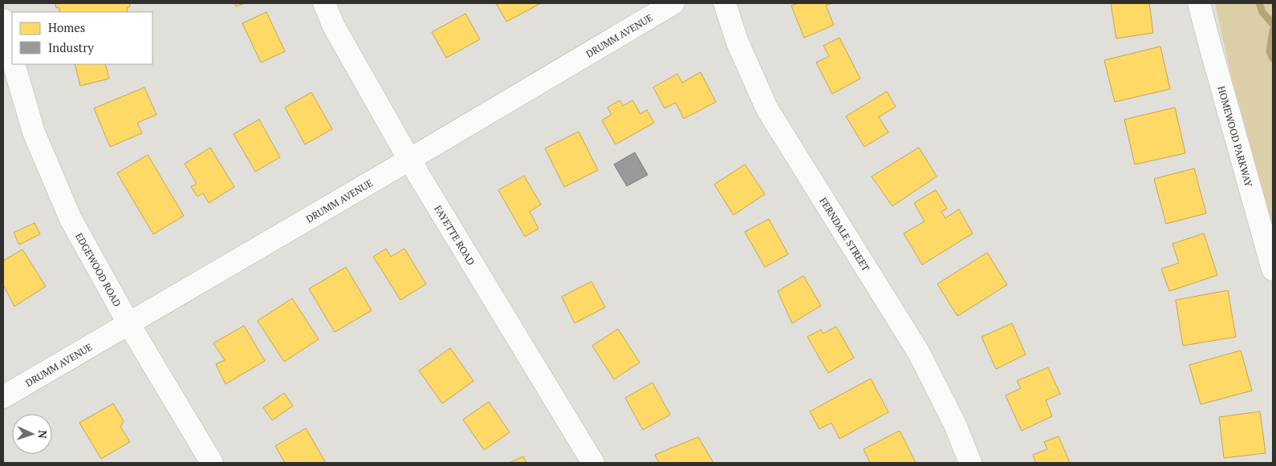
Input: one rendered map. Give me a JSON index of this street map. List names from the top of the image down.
{
  "streets": {
    "street": [
      "DRUMM AVENUE",
      "HOMEWOOD PARKWAY",
      "FERNDALE STREET",
      "FAYETTE ROAD",
      "EDGEWOOD ROAD"
    ]
  },
  "crossings": [
    ["DRUMM AVENUE", "FAYETTE ROAD"],
    ["DRUMM AVENUE", "EDGEWOOD ROAD"]
  ],
  "legend": ["Homes", "Industry"],
  "north": "right"
}
